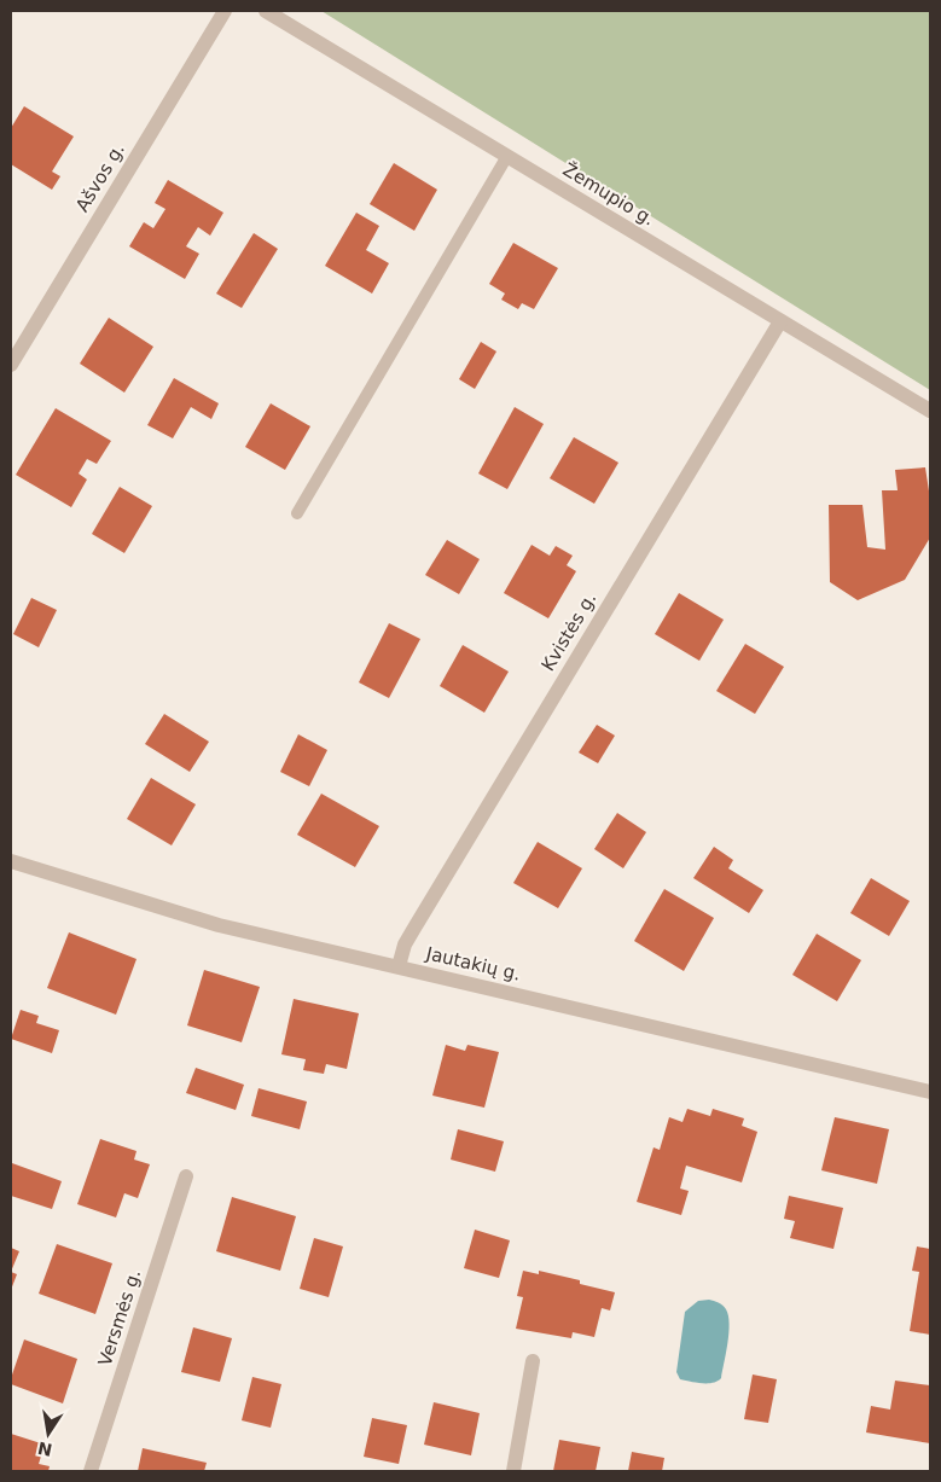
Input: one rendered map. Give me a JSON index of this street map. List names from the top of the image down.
{
  "streets": {
    "street": [
      "Ašvos g.",
      "Žemupio g.",
      "Kvistės g.",
      "Jautakių g.",
      "Versmės g."
    ]
  },
  "crossings": [
    ["Žemupio g.", "Kvistės g."],
    ["Kvistės g.", "Jautakių g."]
  ],
  "north": "bottom"
}
